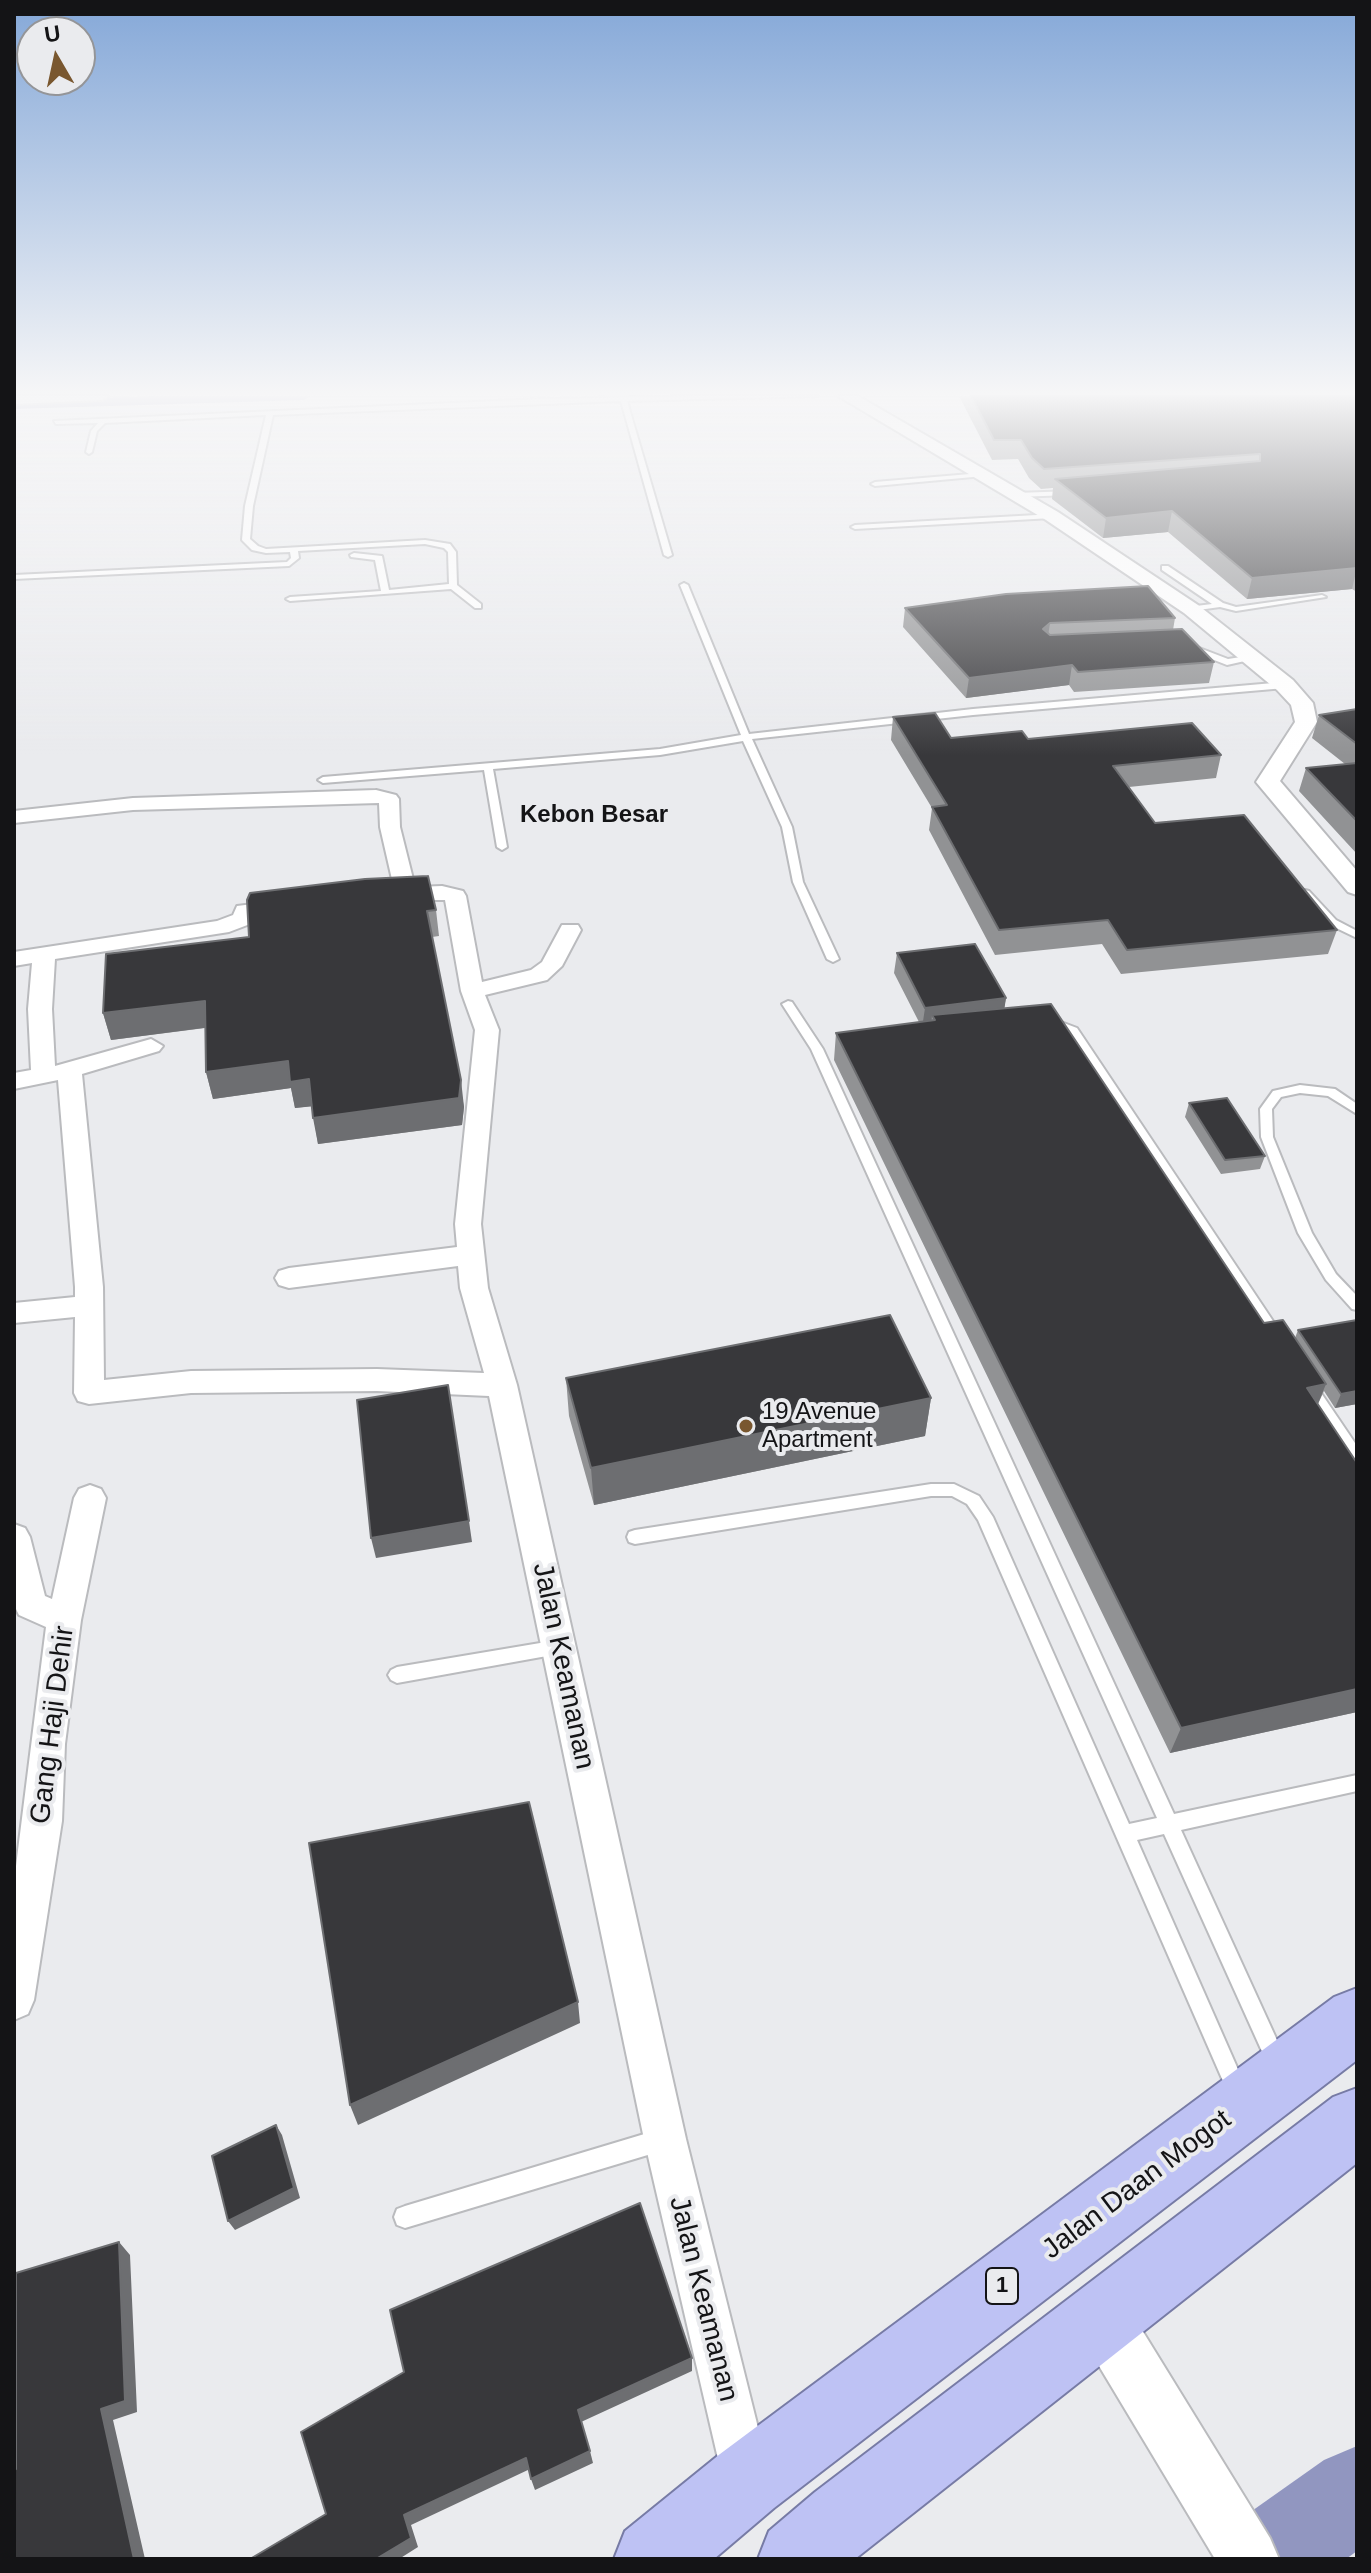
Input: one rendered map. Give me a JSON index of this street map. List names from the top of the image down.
{
  "streets": {
    "highway": ["Jalan Daan Mogot", "1"],
    "street": ["Jalan Keamanan", "Gang Haji Dehir"]
  },
  "crossings": [
    ["Jalan Keamanan", "Jalan Daan Mogot"]
  ],
  "districts": ["Kebon Besar"],
  "places": ["19 Avenue Apartment"],
  "north": "top"
}
